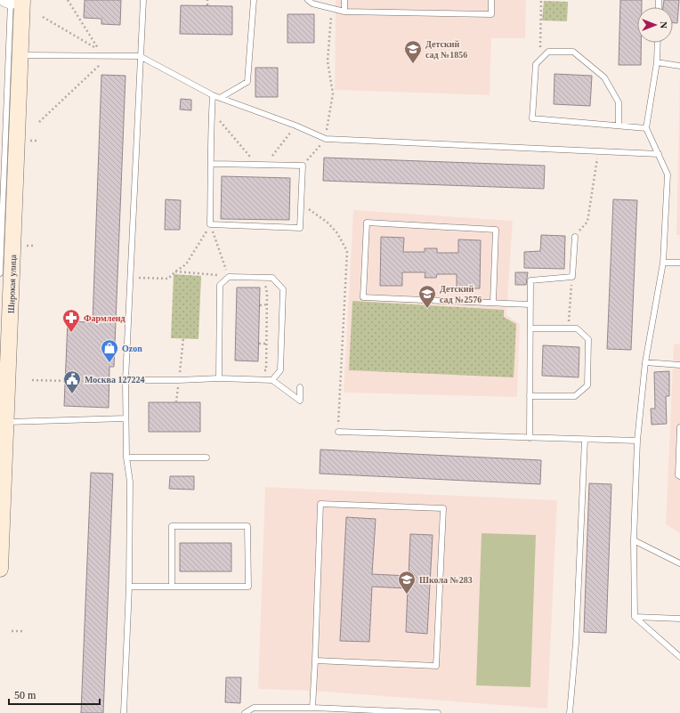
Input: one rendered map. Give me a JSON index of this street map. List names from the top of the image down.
{
  "streets": {
    "main road": ["Широкая улица"]
  },
  "places": {
    "school or university": ["Детский сад №1856", "Детский сад №2576", "Школа №283"],
    "pharmacy": ["Фармленд"],
    "shop": ["Ozon"],
    "public building": ["Москва 127224"]
  },
  "scale_bar": "50 m",
  "north": "right"
}
